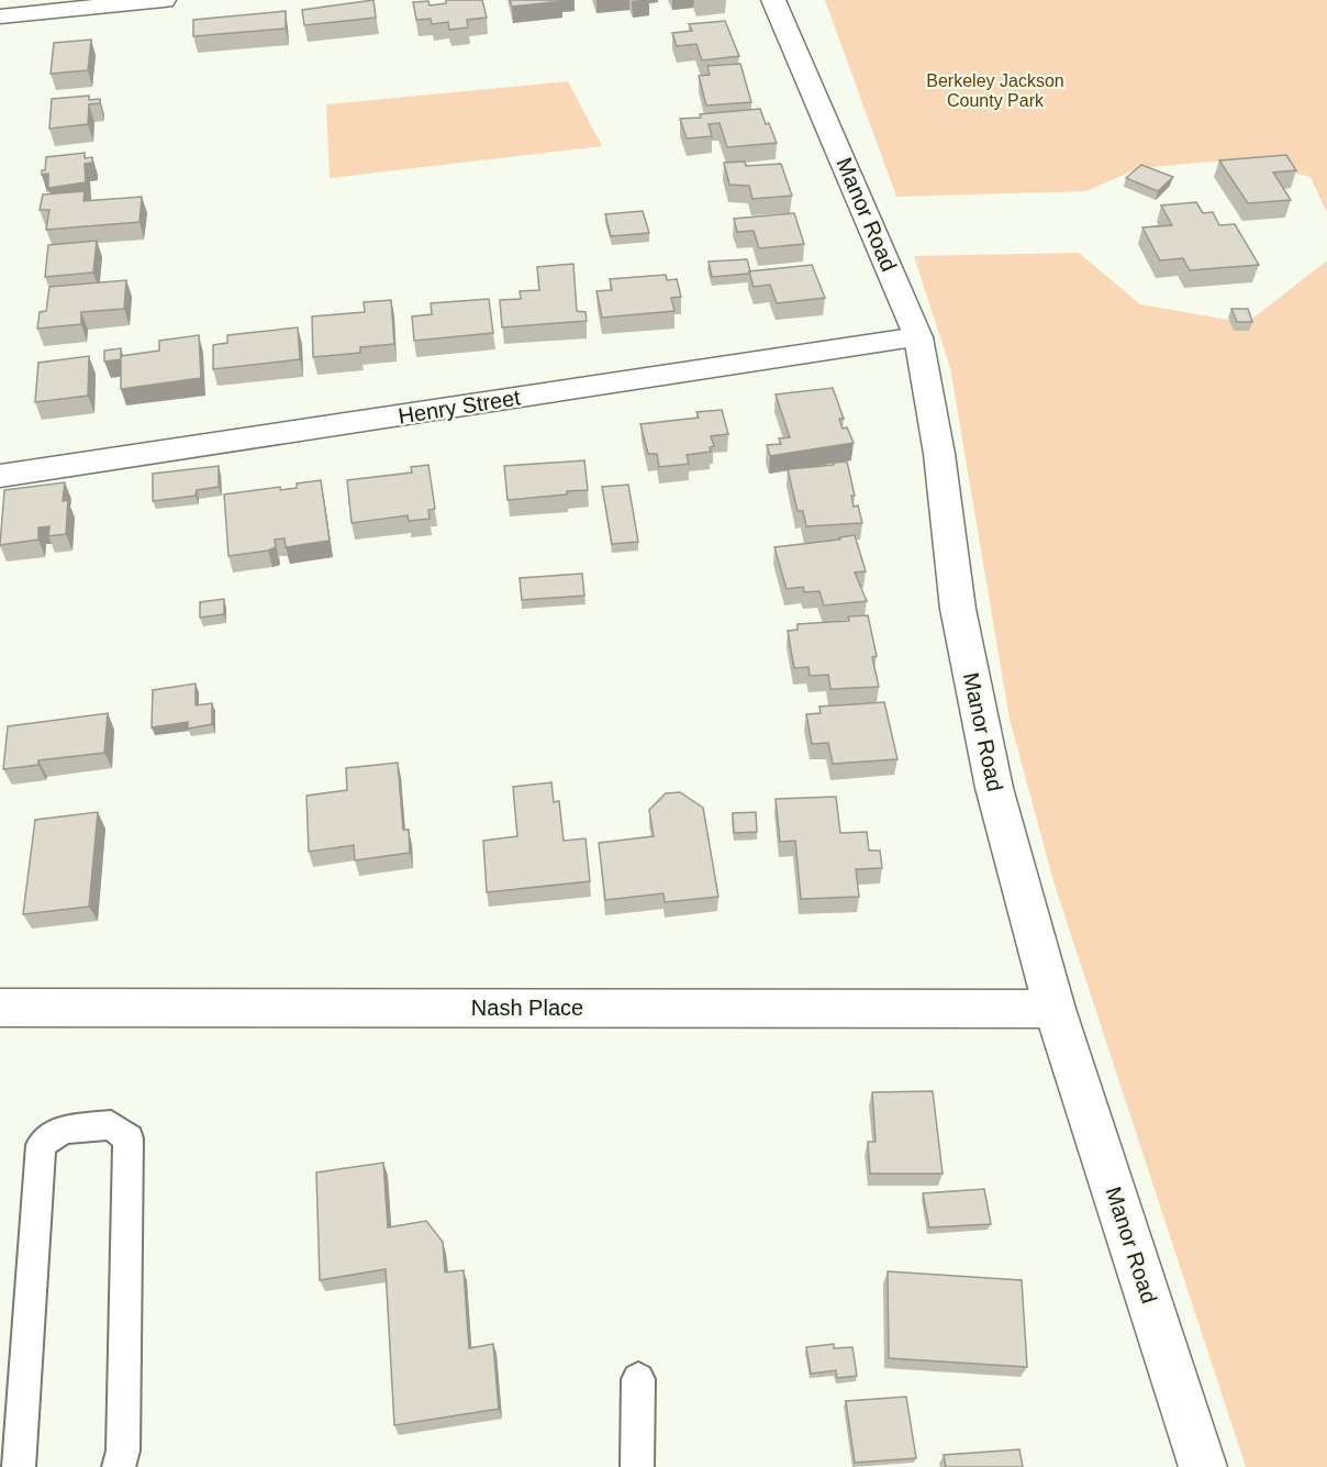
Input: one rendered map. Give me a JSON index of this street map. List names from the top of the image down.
{
  "streets": {
    "street": ["Manor Road", "Henry Street", "Nash Place"]
  },
  "crossings": [
    ["Manor Road", "Henry Street"],
    ["Manor Road", "Nash Place"]
  ],
  "parks": ["Berkeley Jackson County Park"]
}
